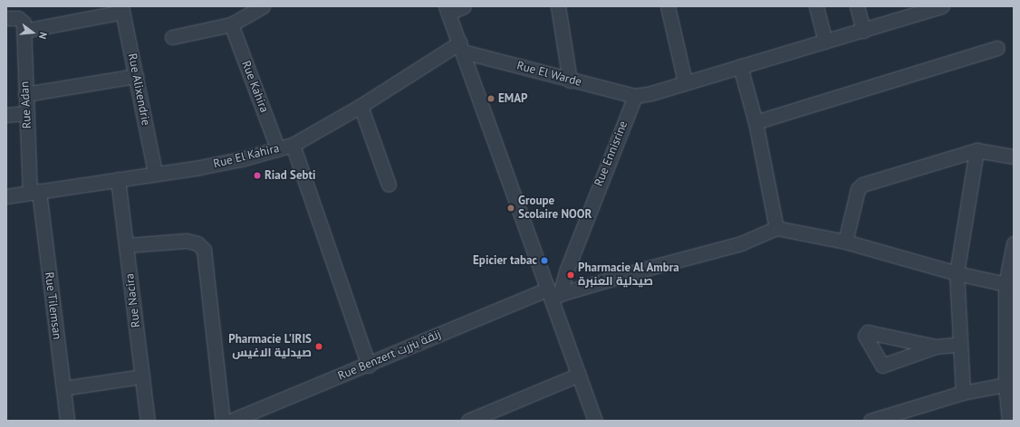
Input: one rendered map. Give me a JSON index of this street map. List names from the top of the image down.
{
  "streets": {
    "street": [
      "Rue El Warde",
      "Rue Kahira",
      "Rue Alixendrie",
      "Rue Adan",
      "Rue Ennisrine",
      "Rue El Kahira",
      "Rue Nacira",
      "Rue Tilemsan",
      "Rue Benzert زنقة بنزرت"
    ]
  },
  "crossings": [
    ["Rue El Warde", "Rue Ennisrine"],
    ["Rue El Warde", "Rue El Kahira"],
    ["Rue Kahira", "Rue El Kahira"],
    ["Rue Alixendrie", "Rue El Kahira"],
    ["Rue Adan", "Rue El Kahira"],
    ["Rue Adan", "Rue Tilemsan"],
    ["Rue Ennisrine", "Rue Benzert زنقة بنزرت"],
    ["Rue El Kahira", "Rue Nacira"],
    ["Rue El Kahira", "Rue Tilemsan"]
  ],
  "places": [
    "EMAP",
    "Riad Sebti",
    "Groupe Scolaire NOOR",
    "Epicier tabac",
    "Pharmacie Al Ambra صيدلية العنبرة",
    "Pharmacie L'IRIS صيدلية الاغيس"
  ],
  "north": "right"
}
